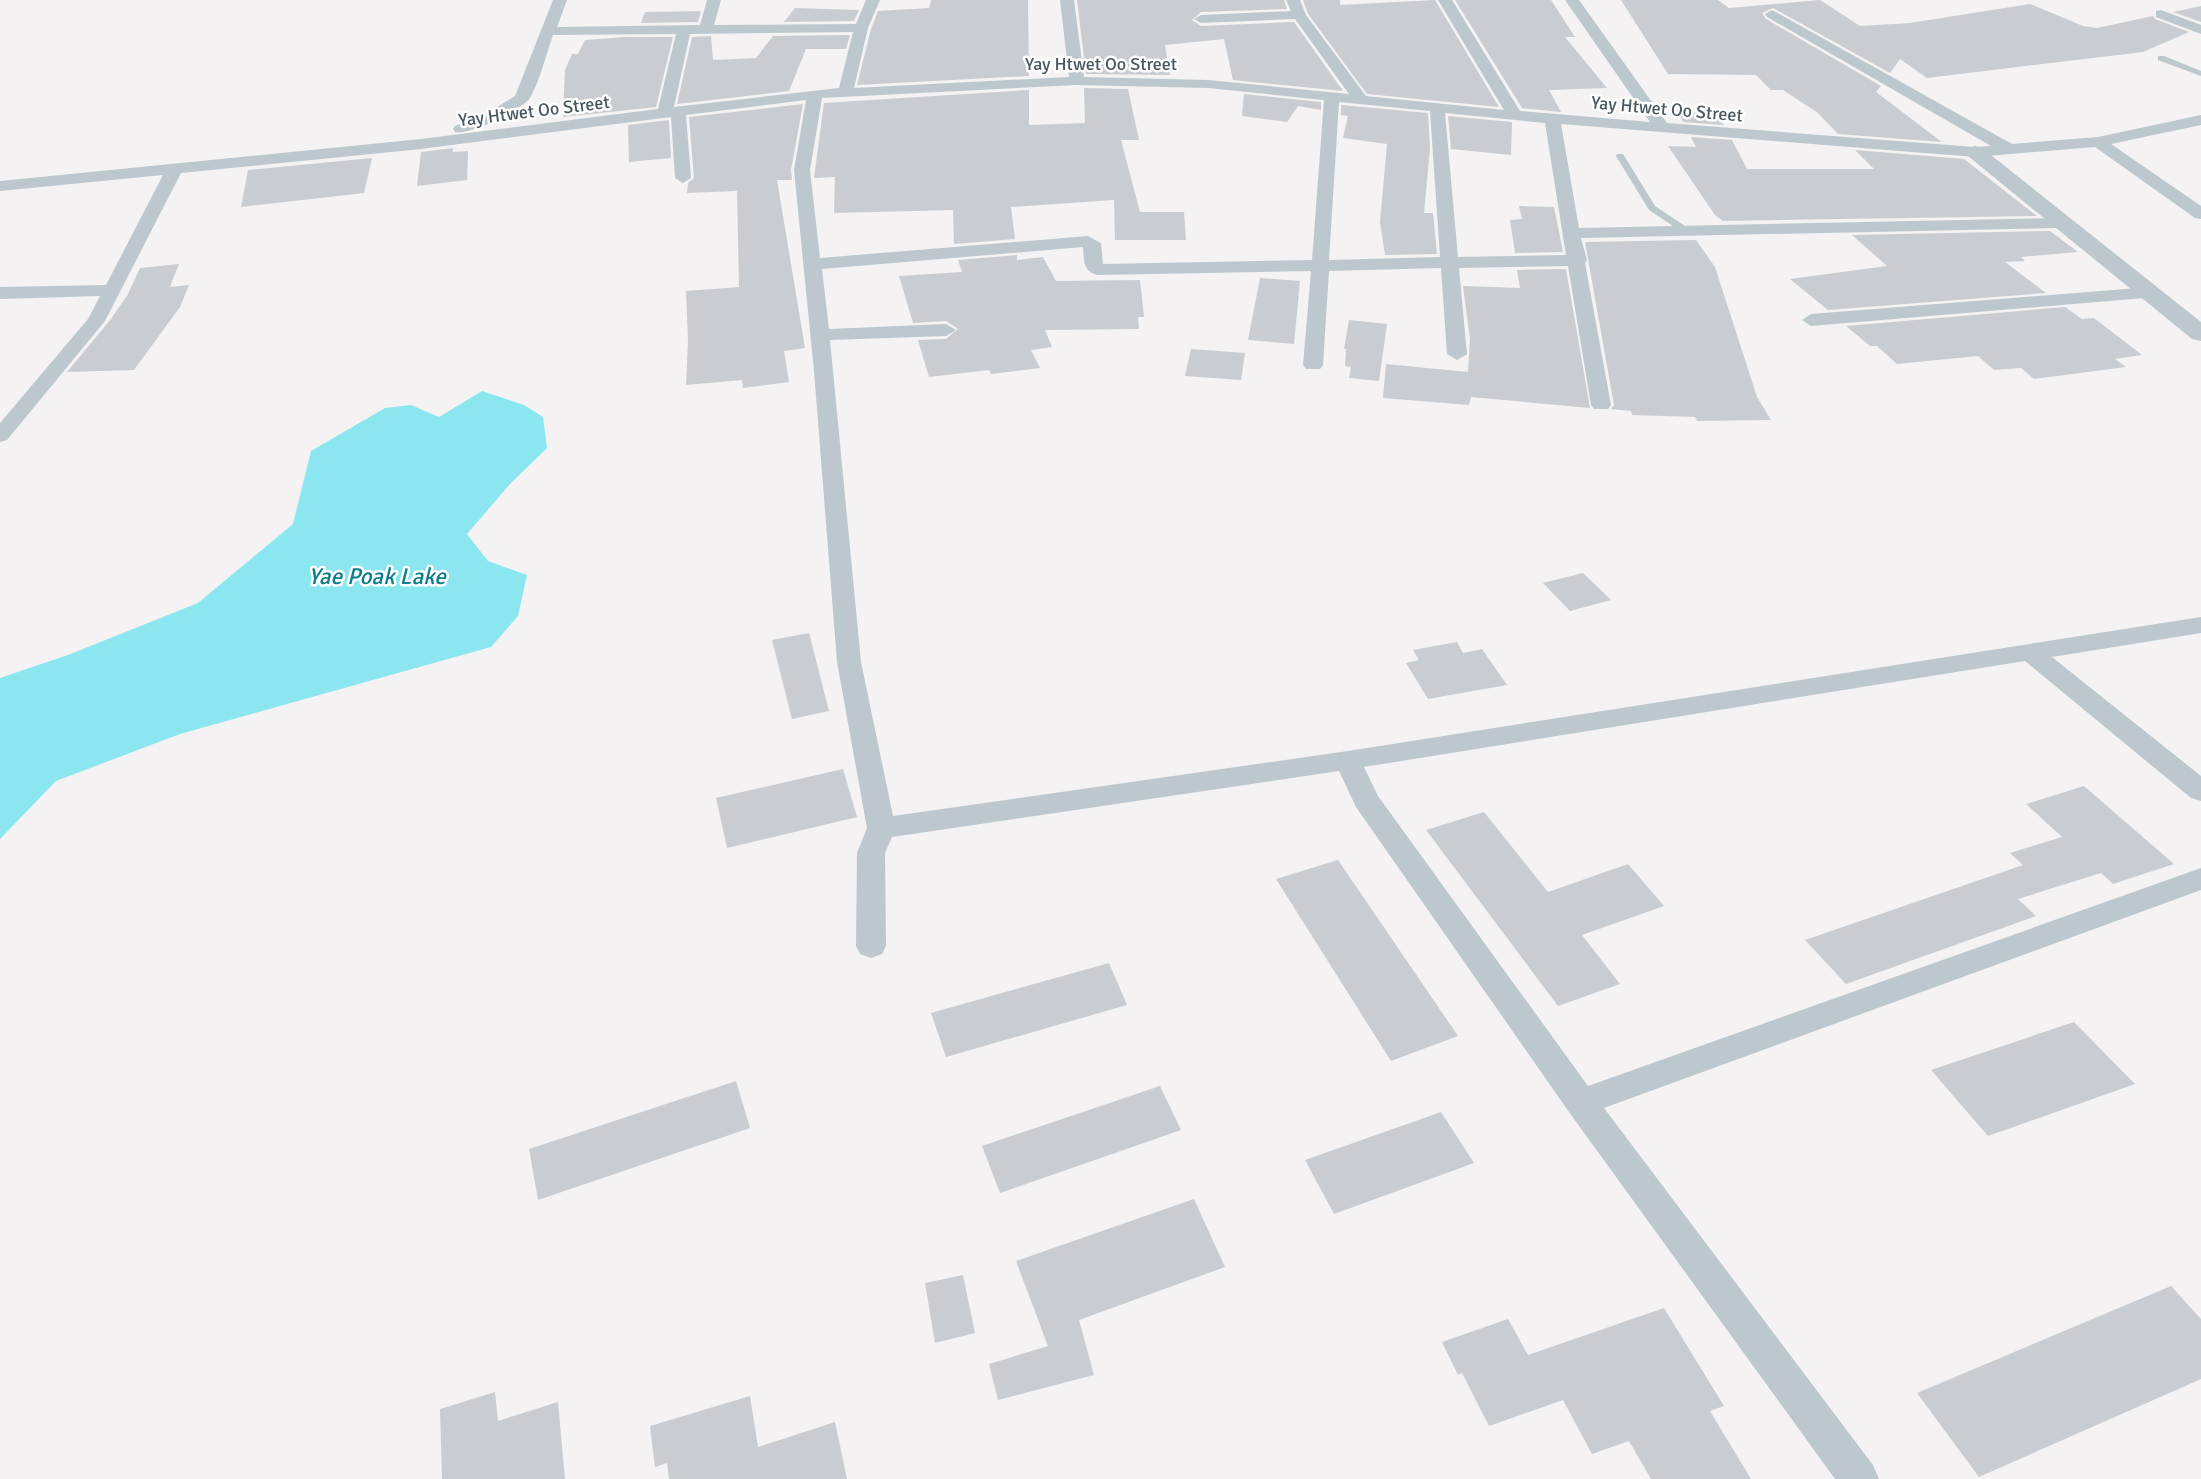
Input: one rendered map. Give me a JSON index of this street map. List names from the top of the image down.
{
  "streets": {
    "street": ["Yay Htwet Oo Street"]
  },
  "water": ["Yae Poak Lake"]
}
